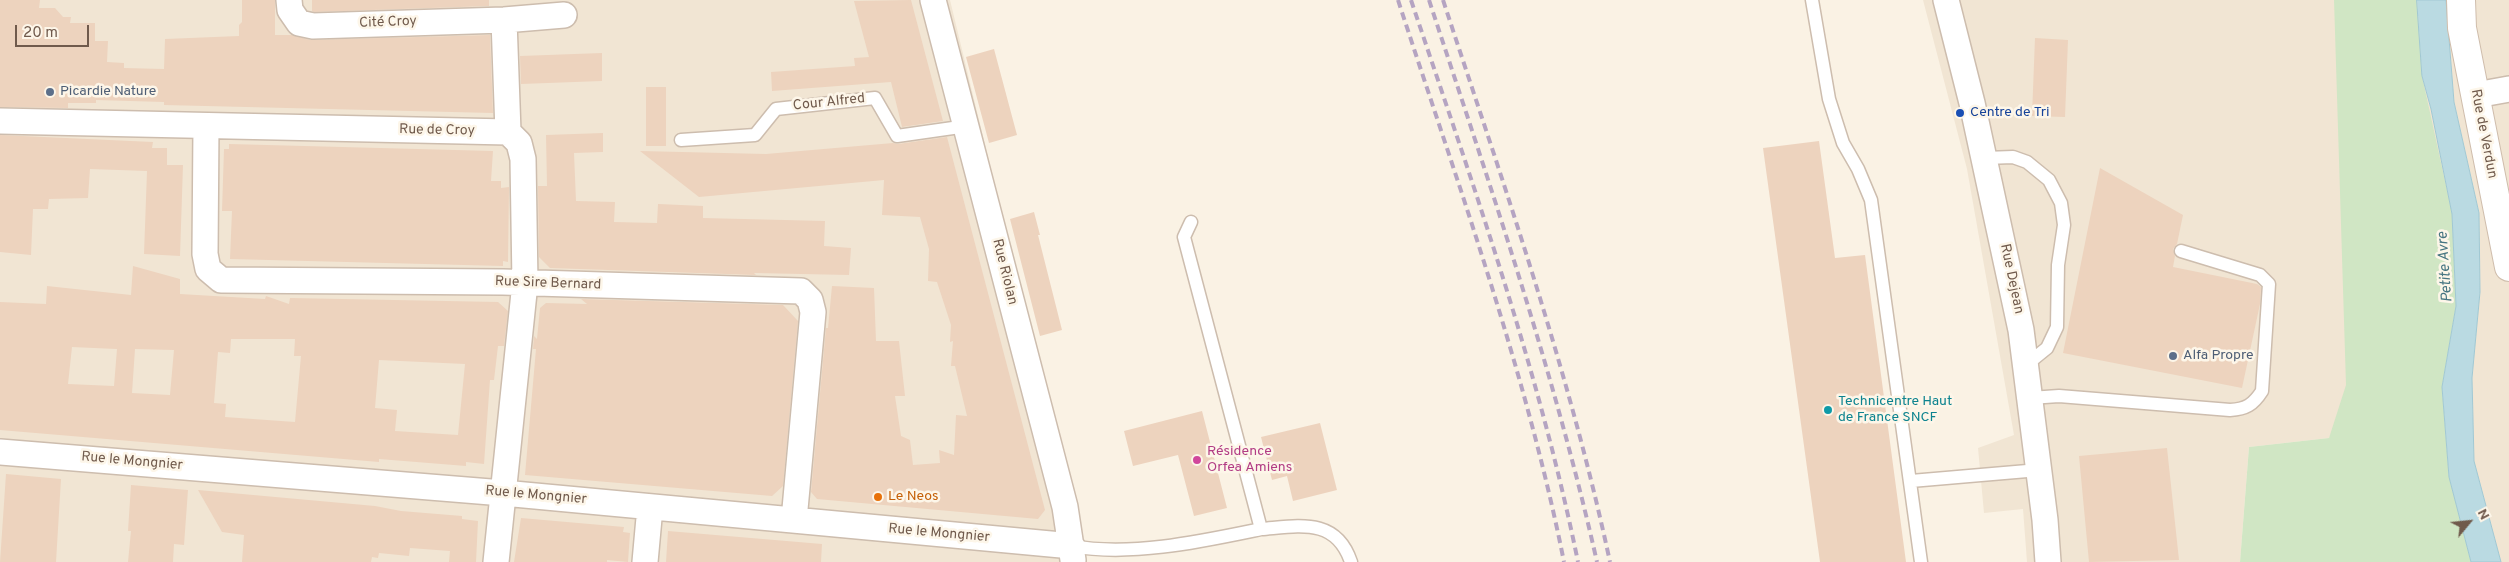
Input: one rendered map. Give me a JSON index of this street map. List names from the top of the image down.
{
  "streets": {
    "street": [
      "Cité Croy",
      "Rue de Croy",
      "Rue de Verdun",
      "Rue Riolan",
      "Rue Dejean",
      "Rue Sire Bernard",
      "Rue le Mongnier"
    ],
    "lane": ["Cour Alfred"]
  },
  "crossings": [
    ["Cour Alfred", "Rue Riolan"],
    ["Rue de Croy", "Rue Sire Bernard"],
    ["Rue Riolan", "Rue le Mongnier"],
    ["Rue Sire Bernard", "Rue le Mongnier"]
  ],
  "water": ["Petite Avre"],
  "places": [
    "Picardie Nature",
    "Centre de Tri",
    "Alfa Propre",
    "Technicentre Haut de France SNCF",
    "Résidence Orfea Amiens",
    "Le Neos"
  ],
  "scale_bar": "20 m",
  "north": "top right"
}
